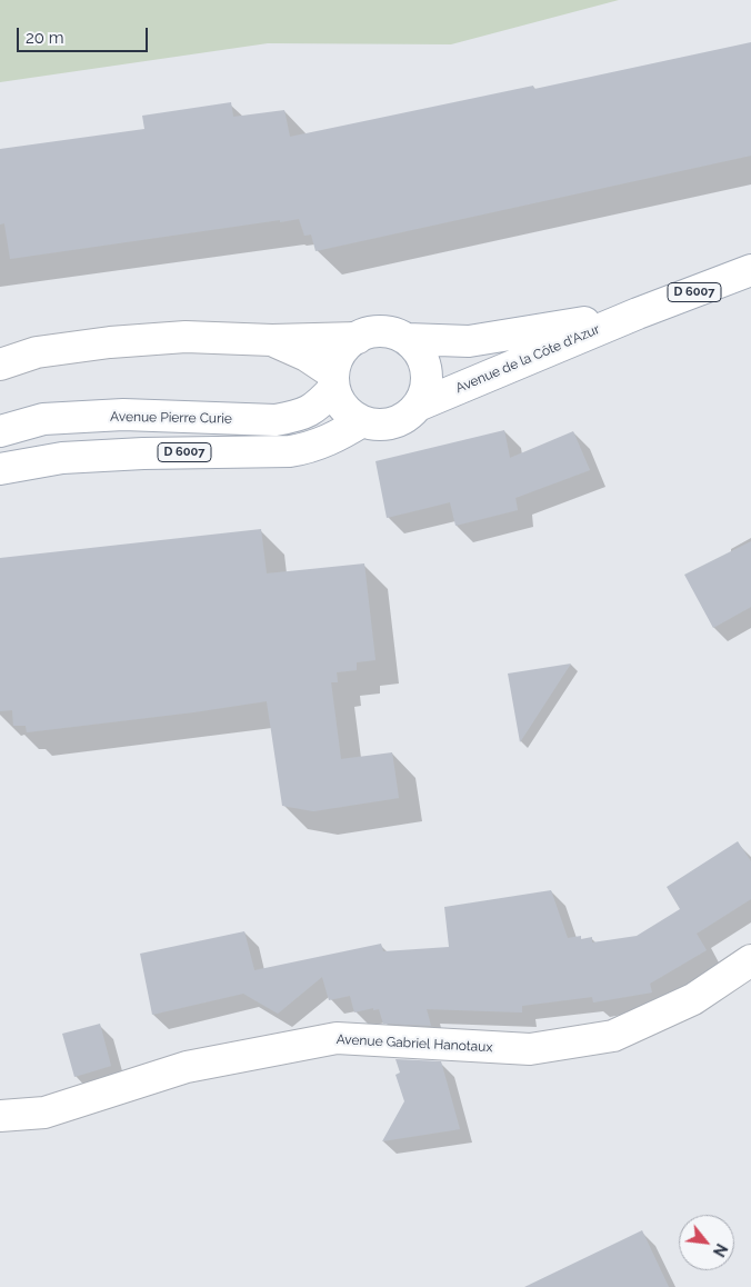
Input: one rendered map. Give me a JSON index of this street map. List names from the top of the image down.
{
  "streets": {
    "main road": [
      "D 6007",
      "Avenue de la Côte d'Azur",
      "Avenue Pierre Curie",
      "Avenue Gabriel Hanotaux"
    ]
  },
  "crossings": [
    ["D 6007", "Avenue de la Côte d'Azur"],
    ["D 6007", "Avenue Pierre Curie"],
    ["Avenue de la Côte d'Azur", "Avenue Pierre Curie"]
  ],
  "scale_bar": "20 m",
  "north": "bottom right"
}
